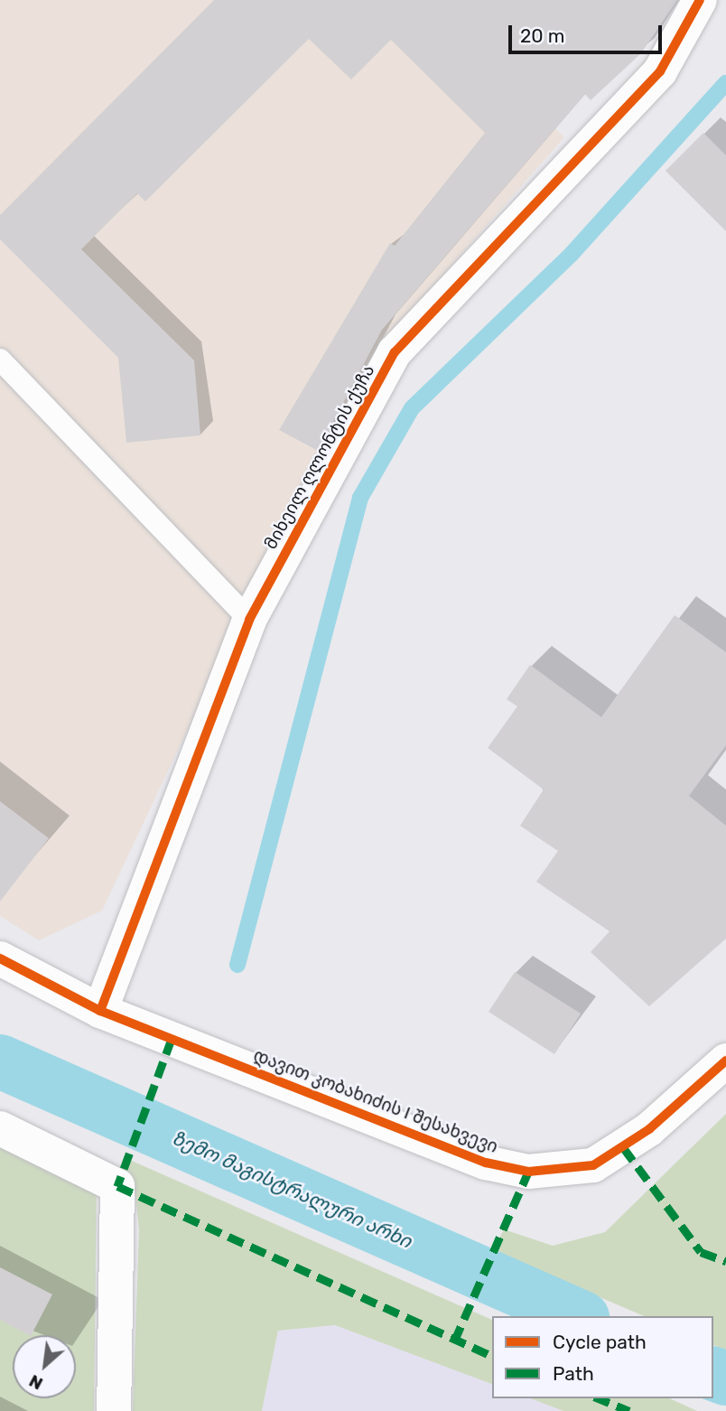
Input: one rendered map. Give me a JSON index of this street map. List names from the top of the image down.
{
  "streets": {
    "street": ["მიხეილ ღლონტის ქუჩა", "დავით კობახიძის I შესახვევი"]
  },
  "crossings": [
    ["მიხეილ ღლონტის ქუჩა", "დავით კობახიძის I შესახვევი"]
  ],
  "water": ["ზემო მაგისტრალური არხი"],
  "legend": ["Cycle path", "Path"],
  "scale_bar": "20 m",
  "north": "bottom left"
}
